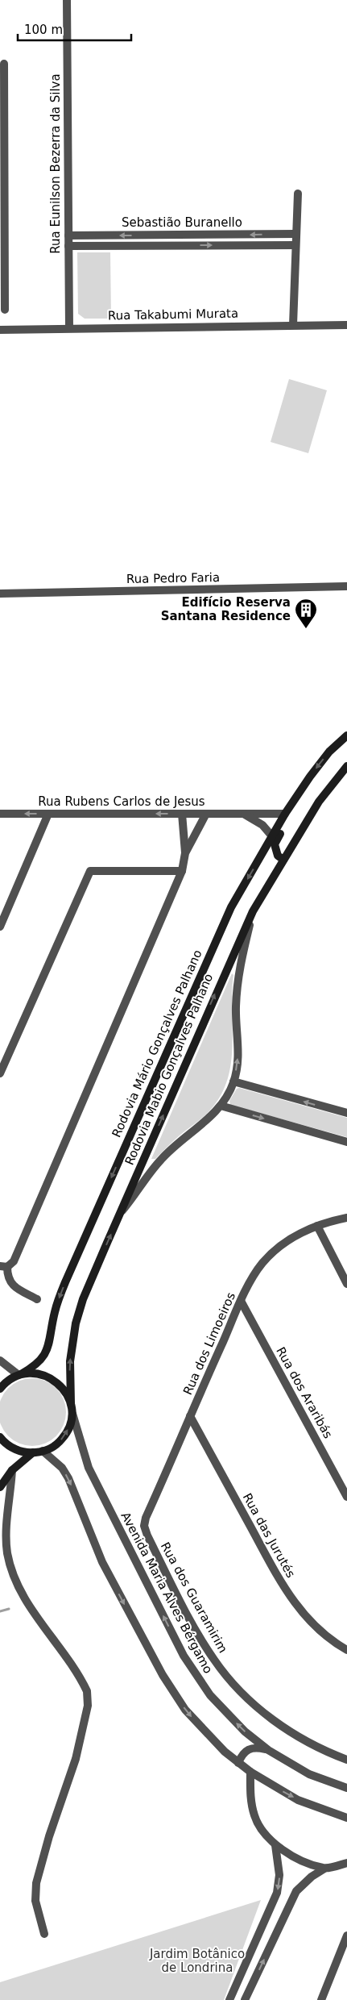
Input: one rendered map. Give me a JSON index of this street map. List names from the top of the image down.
{
  "streets": {
    "main road": ["Rodovia Mário Gonçalves Palhano", "Rodovia Mabio Gonçalves Palhano"],
    "street": [
      "Rua Eunilson Bezerra da Silva",
      "Sebastião Buranello",
      "Rua Takabumi Murata",
      "Rua Pedro Faria",
      "Rua Rubens Carlos de Jesus",
      "Rua dos Limoeiros",
      "Rua dos Araribás",
      "Rua das Jurutés",
      "Avenida Maria Alves Bérgamo",
      "Rua dos Guaramirim"
    ]
  },
  "crossings": [
    ["Rua Eunilson Bezerra da Silva", "Sebastião Buranello"],
    ["Rua Eunilson Bezerra da Silva", "Rua Takabumi Murata"],
    ["Rua Rubens Carlos de Jesus", "Rodovia Mário Gonçalves Palhano"],
    ["Rodovia Mabio Gonçalves Palhano", "Avenida Maria Alves Bérgamo"],
    ["Rua dos Limoeiros", "Rua dos Araribás"],
    ["Rua dos Limoeiros", "Rua das Jurutés"],
    ["Rua dos Limoeiros", "Rua dos Guaramirim"]
  ],
  "one_way": ["Rua Rubens Carlos de Jesus", "Rodovia Mário Gonçalves Palhano", "Rodovia Mabio Gonçalves Palhano"],
  "parks": ["Jardim Botânico de Londrina"],
  "places": {
    "building": ["Edifício Reserva Santana Residence"]
  },
  "scale_bar": "100 m"
}
